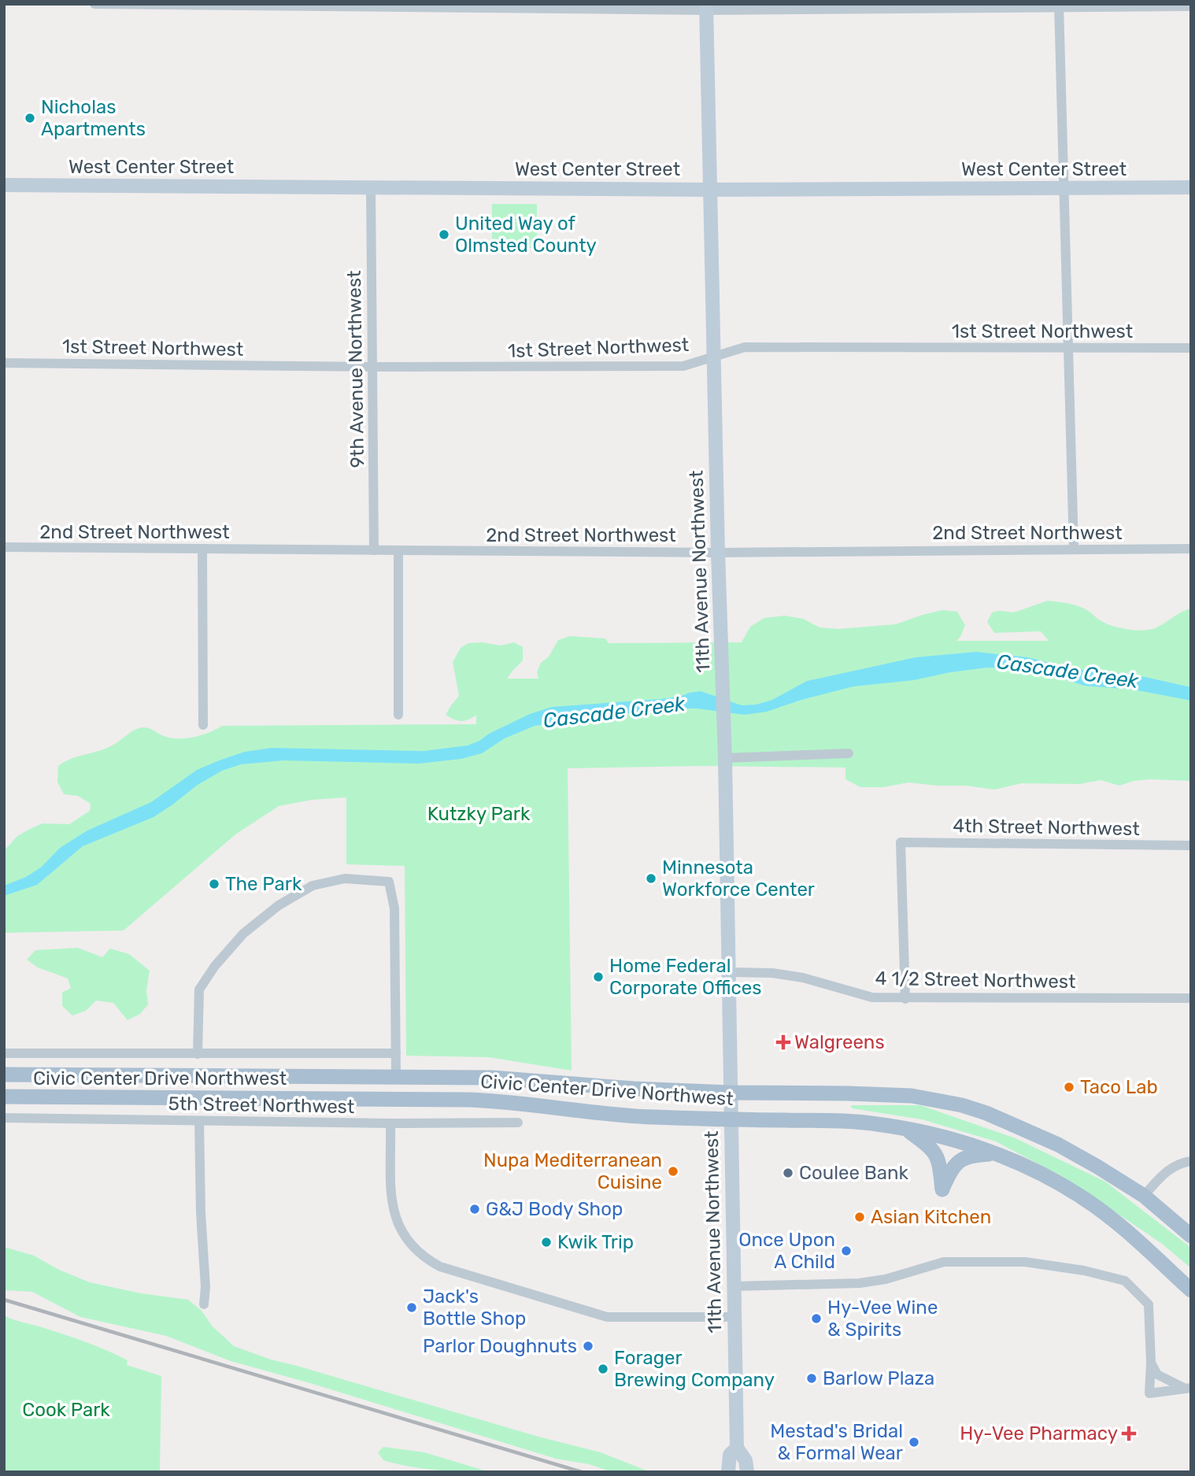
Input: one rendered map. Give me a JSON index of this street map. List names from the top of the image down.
{
  "streets": {
    "main road": ["West Center Street", "11th Avenue Northwest", "Civic Center Drive Northwest"],
    "street": [
      "1st Street Northwest",
      "9th Avenue Northwest",
      "2nd Street Northwest",
      "4th Street Northwest",
      "4 1/2 Street Northwest",
      "5th Street Northwest"
    ]
  },
  "crossings": [
    ["West Center Street", "9th Avenue Northwest"],
    ["West Center Street", "11th Avenue Northwest"],
    ["1st Street Northwest", "9th Avenue Northwest"],
    ["1st Street Northwest", "11th Avenue Northwest"],
    ["9th Avenue Northwest", "2nd Street Northwest"],
    ["2nd Street Northwest", "11th Avenue Northwest"],
    ["11th Avenue Northwest", "4 1/2 Street Northwest"],
    ["11th Avenue Northwest", "Civic Center Drive Northwest"],
    ["4th Street Northwest", "4 1/2 Street Northwest"]
  ],
  "water": ["Cascade Creek"],
  "parks": ["Kutzky Park", "Cook Park"],
  "places": {
    "other": [
      "Nicholas Apartments",
      "United Way of Olmsted County",
      "Minnesota Workforce Center",
      "The Park",
      "Home Federal Corporate Offices",
      "Taco Lab",
      "Nupa Mediterranean Cuisine",
      "Coulee Bank",
      "G&J Body Shop",
      "Asian Kitchen",
      "Kwik Trip",
      "Once Upon A Child",
      "Jack's Bottle Shop",
      "Hy-Vee Wine & Spirits",
      "Parlor Doughnuts",
      "Forager Brewing Company",
      "Barlow Plaza",
      "Mestad's Bridal & Formal Wear"
    ],
    "health": ["Walgreens", "Hy-Vee Pharmacy"]
  }
}
